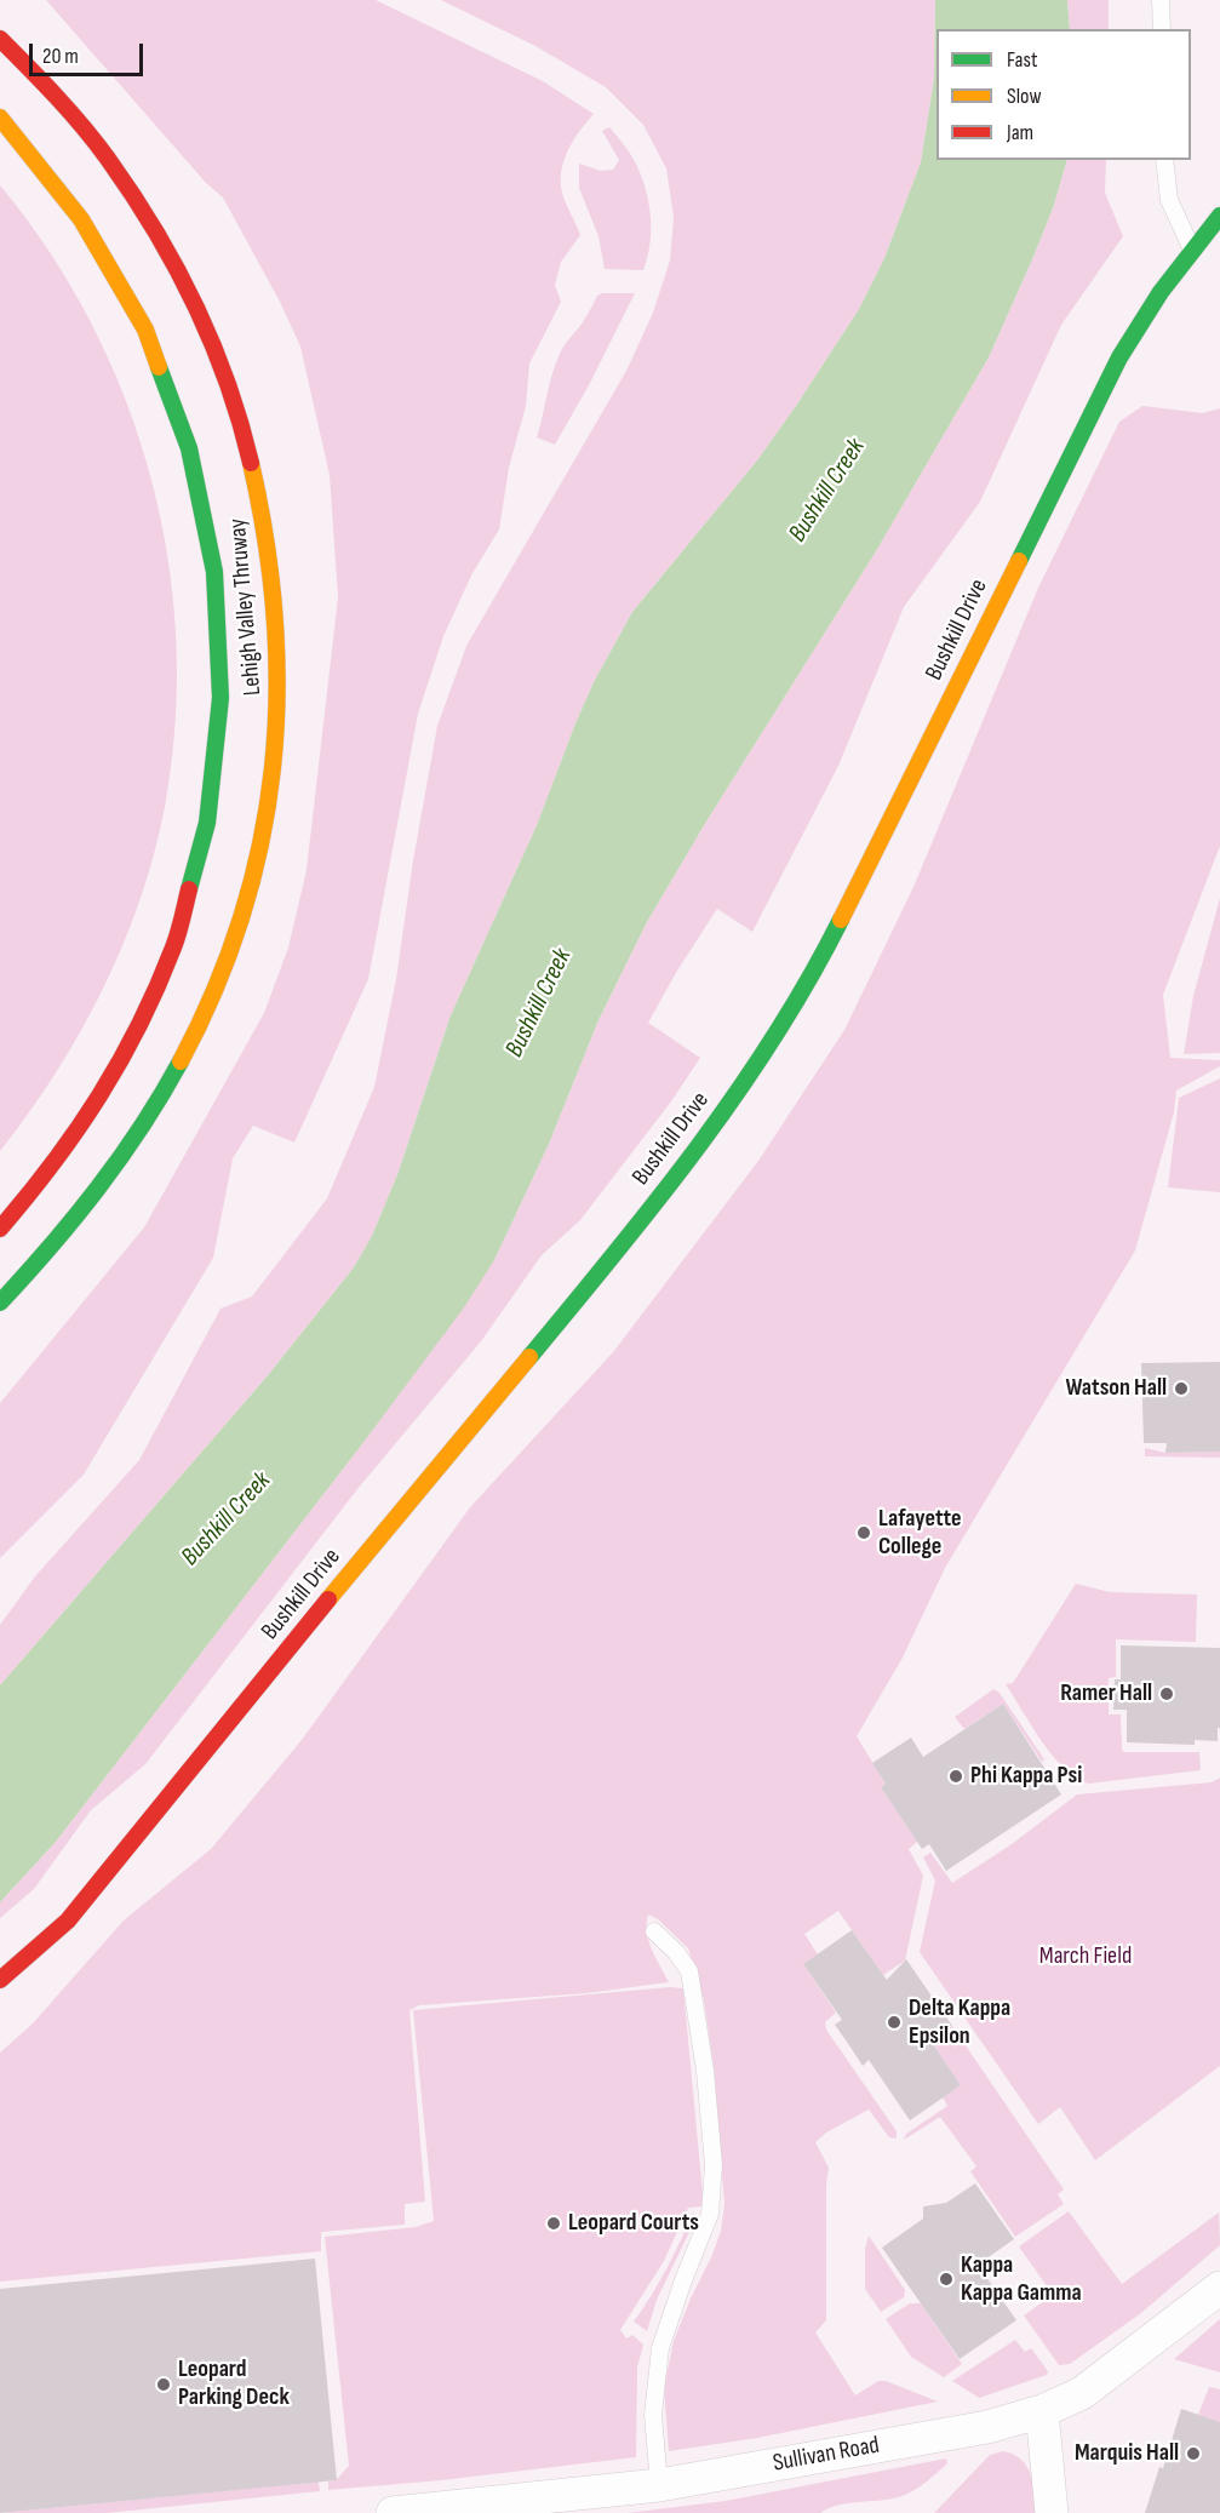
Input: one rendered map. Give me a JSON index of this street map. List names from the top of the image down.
{
  "streets": {
    "main road": ["Lehigh Valley Thruway", "Bushkill Drive"],
    "street": ["Sullivan Road"]
  },
  "water": ["Bushkill Creek"],
  "parks": ["March Field"],
  "places": [
    "Watson Hall",
    "Lafayette College",
    "Ramer Hall",
    "Phi Kappa Psi",
    "Delta Kappa Epsilon",
    "Leopard Courts",
    "Kappa Kappa Gamma",
    "Leopard Parking Deck",
    "Marquis Hall"
  ],
  "legend": ["Fast", "Slow", "Jam"],
  "scale_bar": "20 m"
}
